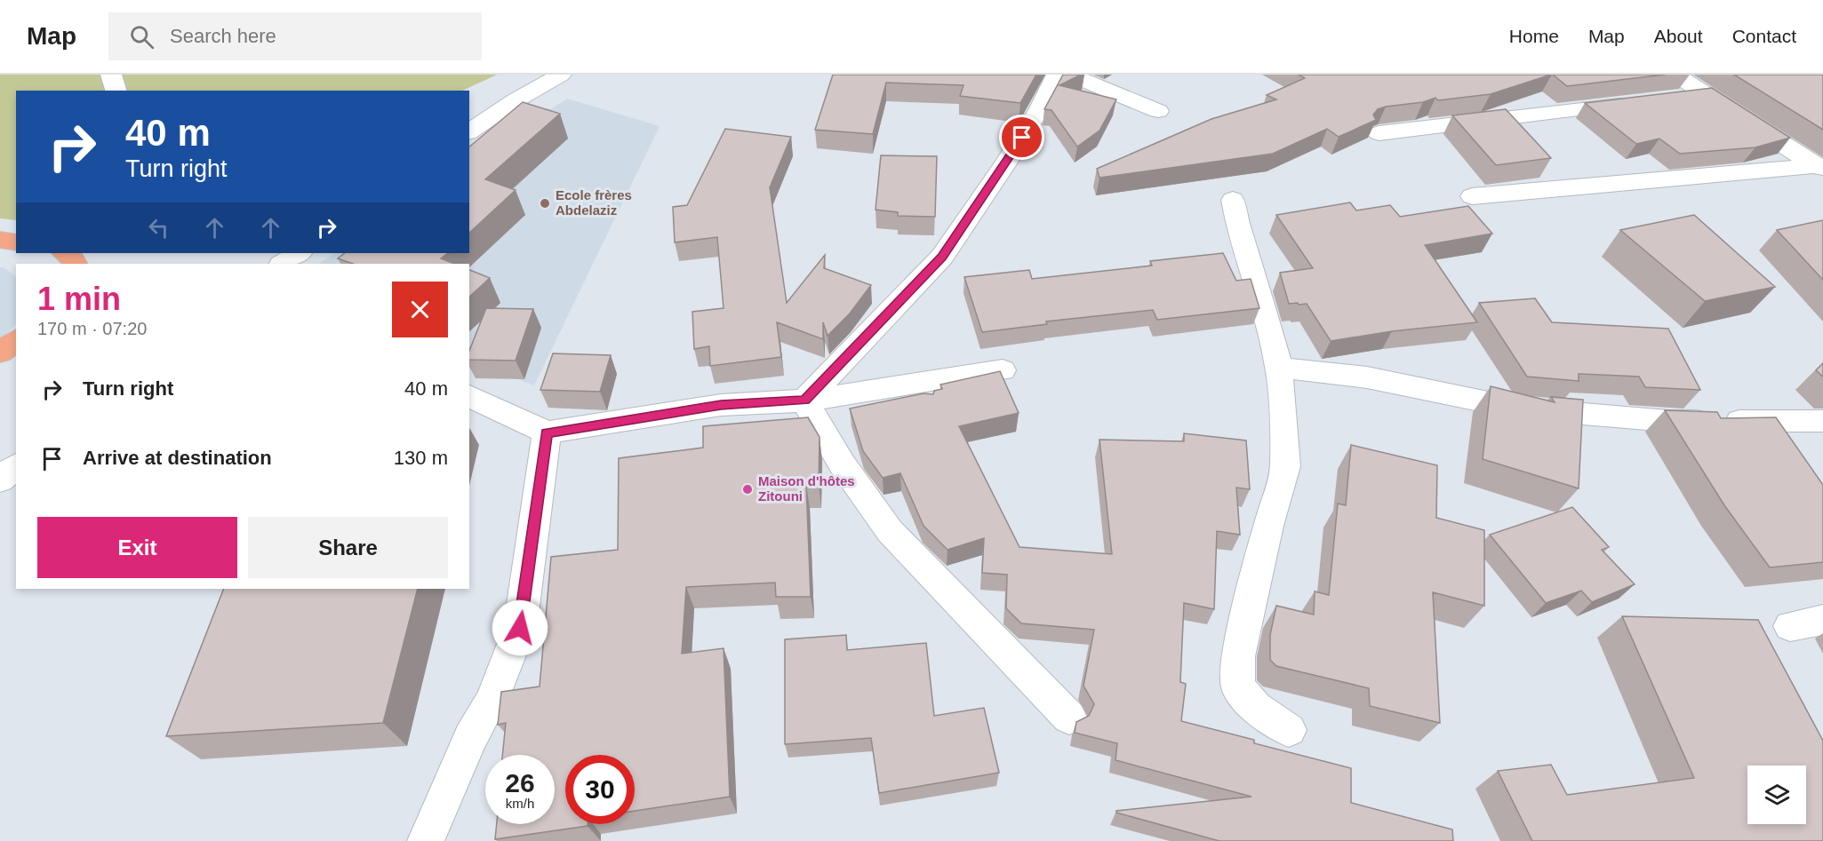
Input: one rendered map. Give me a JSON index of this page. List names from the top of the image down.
{
  "places": ["Ecole frères Abdelaziz", "Maison d'hôtes Zitouni"],
  "page": {
    "header": "Map",
    "search": "Search here",
    "nav": [
      "Home",
      "Map",
      "About",
      "Contact"
    ],
    "turn": ["40 m", "Turn right"],
    "heading": ["1 min", "170 m · 07:20"],
    "list": [
      {
        "name": "Turn right",
        "value": "40 m"
      },
      {
        "name": "Arrive at destination",
        "value": "130 m"
      }
    ],
    "buttons": ["Exit", "Share"],
    "speed": "26 km/h",
    "limit": "30"
  }
}
